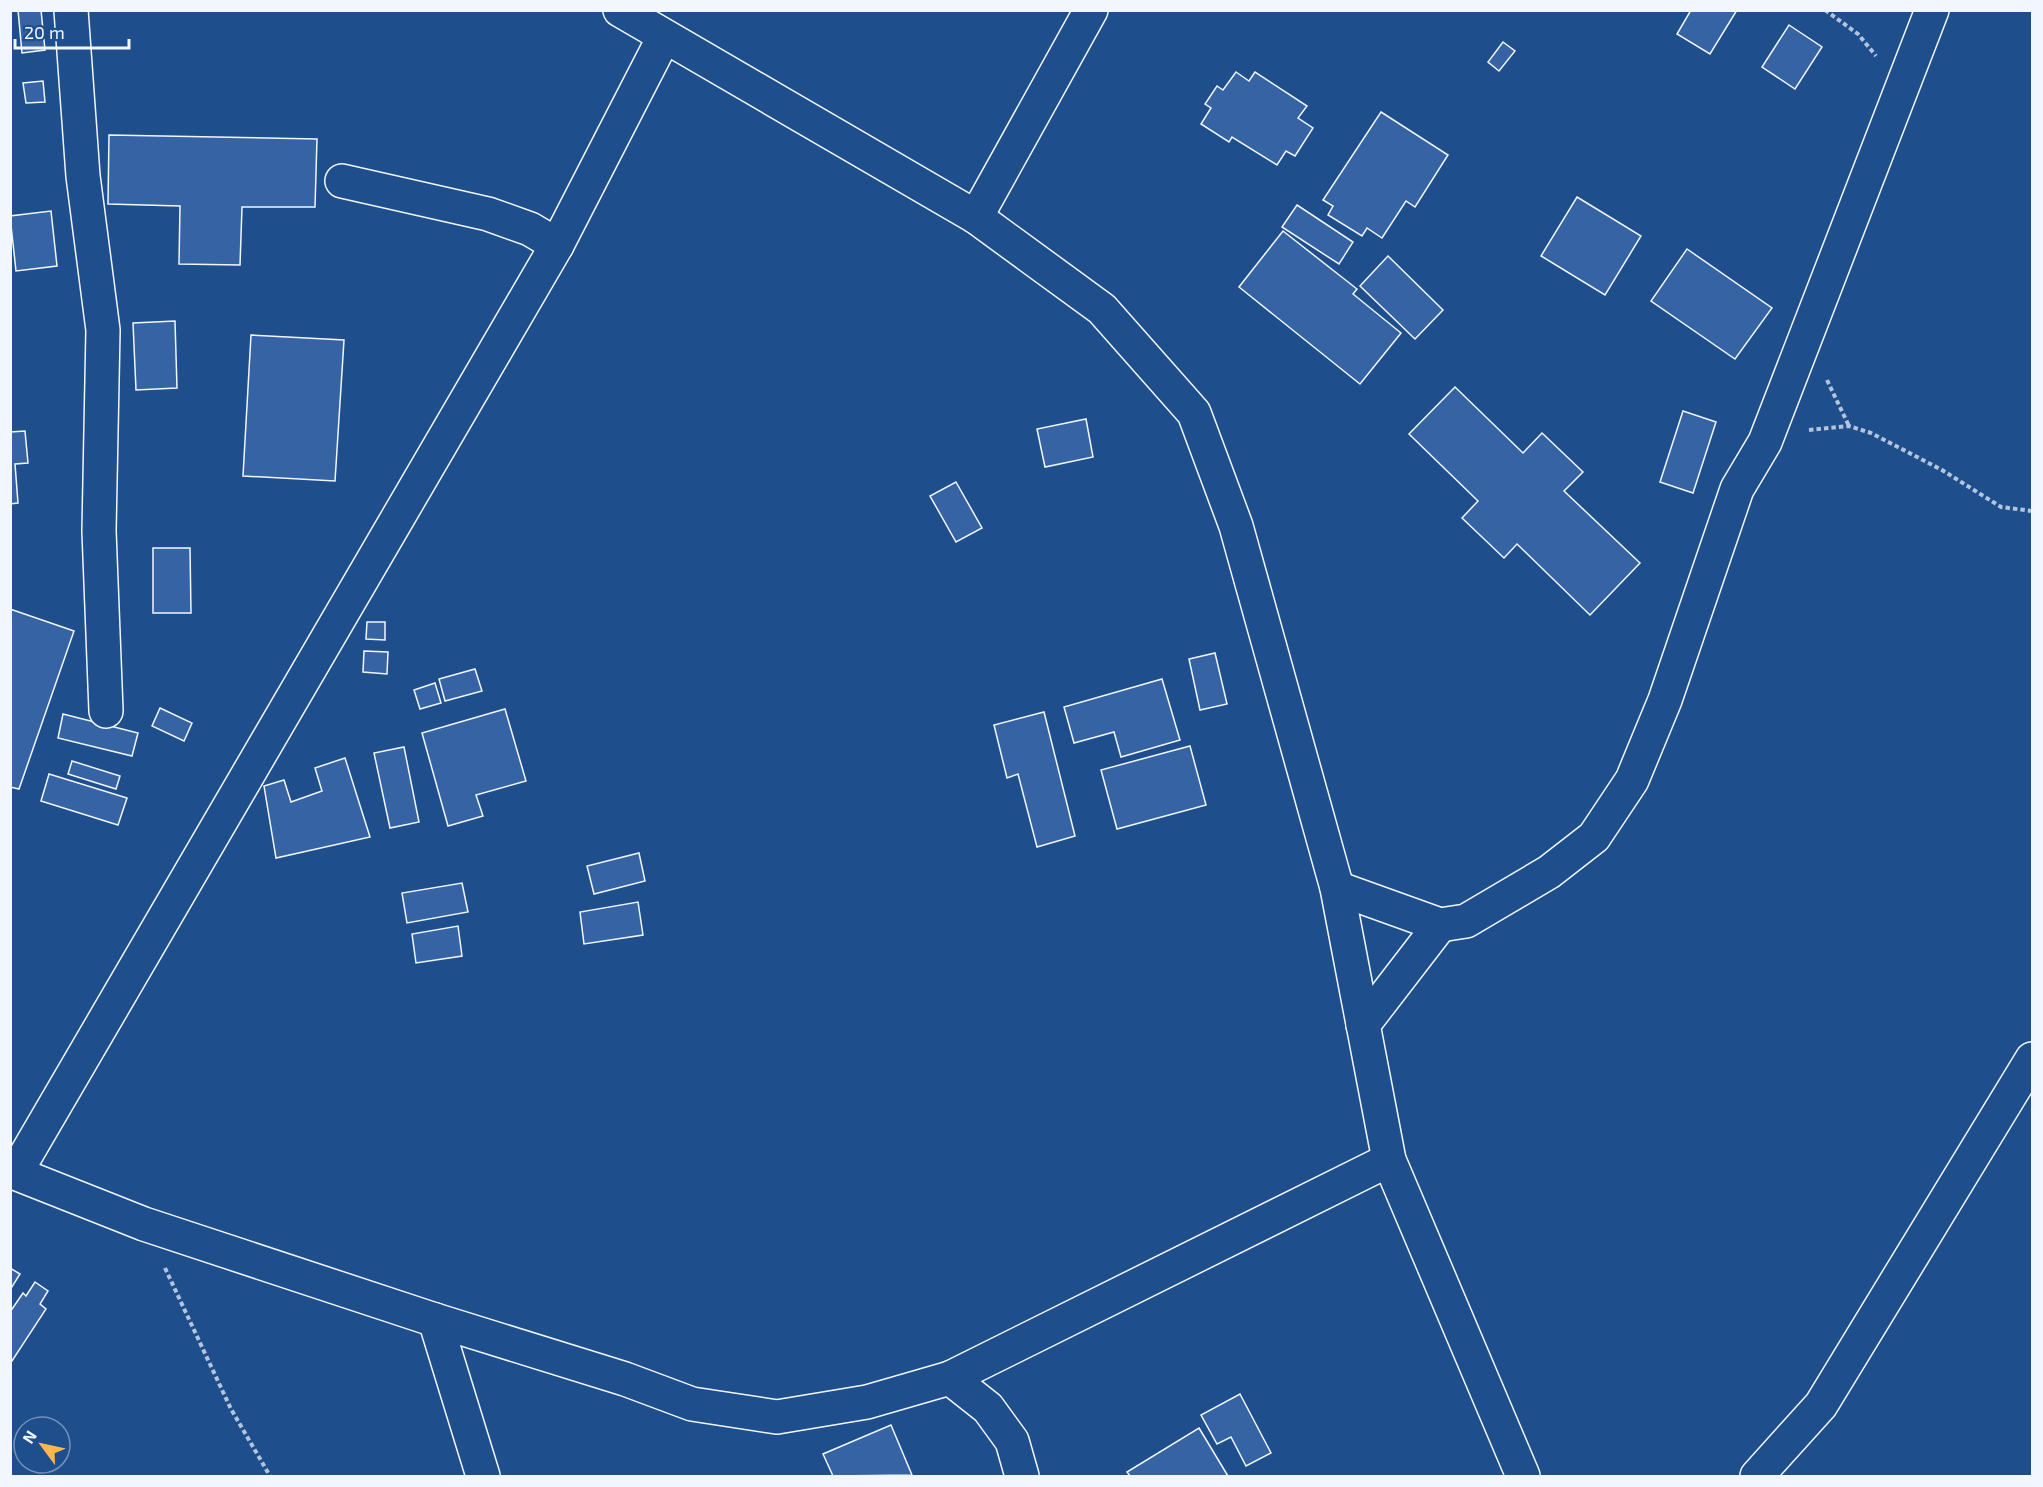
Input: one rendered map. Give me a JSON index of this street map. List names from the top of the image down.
{
  "scale_bar": "20 m",
  "north": "top left"
}
